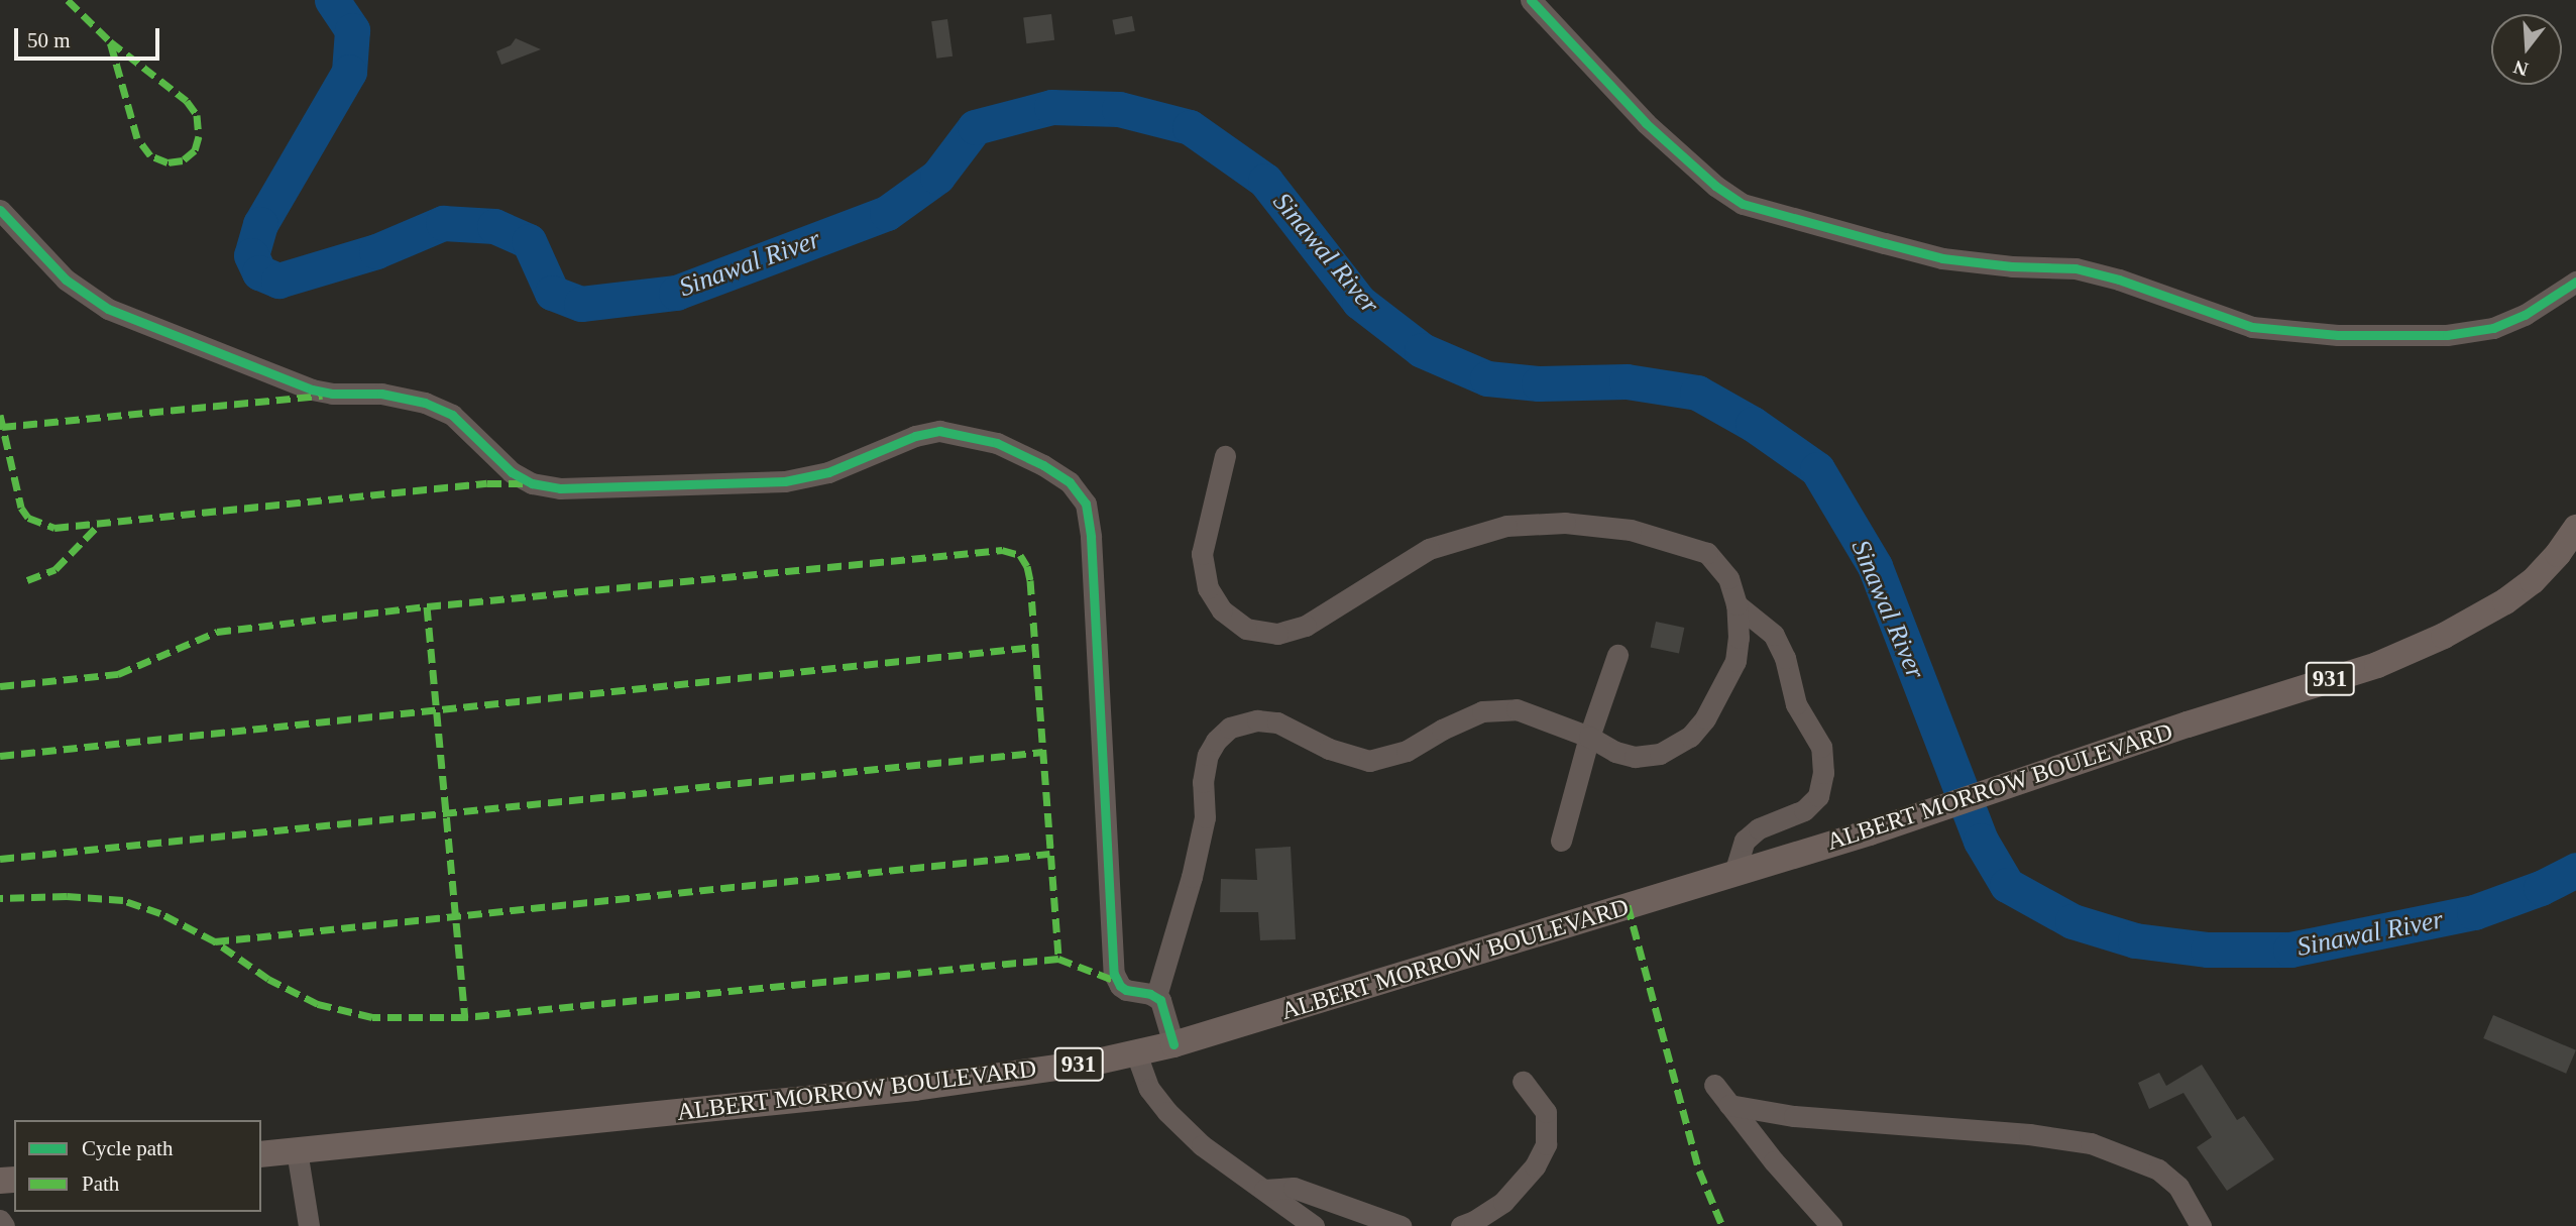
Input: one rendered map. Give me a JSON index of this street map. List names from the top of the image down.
{
  "streets": {
    "main road": ["931", "ALBERT MORROW BOULEVARD"]
  },
  "water": ["Sinawal River"],
  "legend": ["Cycle path", "Path"],
  "scale_bar": "50 m",
  "north": "bottom"
}
